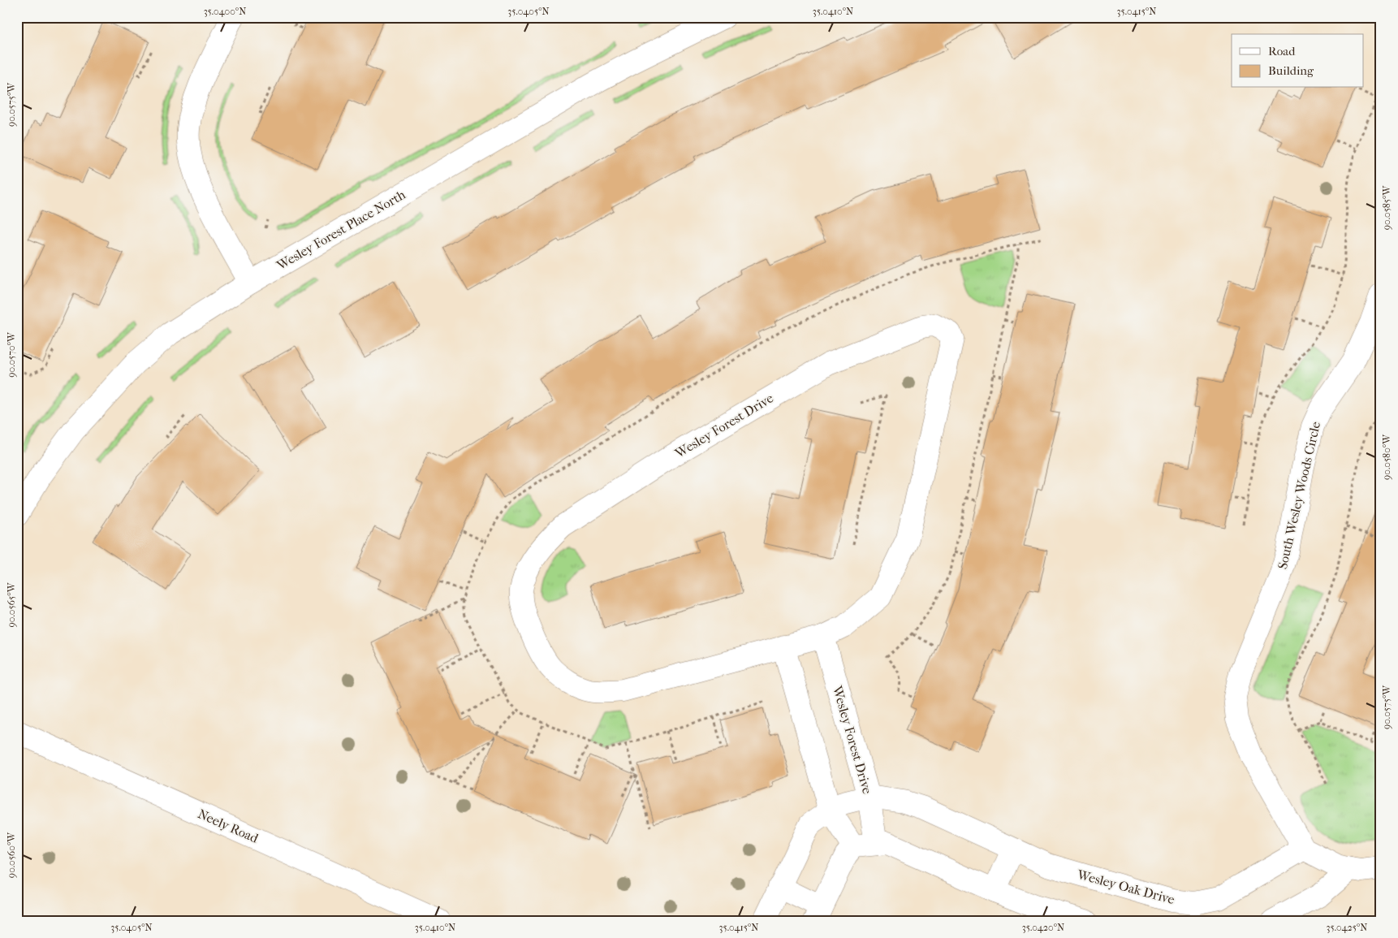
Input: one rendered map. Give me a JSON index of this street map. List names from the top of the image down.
{
  "streets": {
    "street": [
      "Wesley Forest Place North",
      "Wesley Forest Drive",
      "South Wesley Woods Circle",
      "Neely Road",
      "Wesley Oak Drive"
    ]
  },
  "crossings": [
    ["Wesley Forest Drive", "Wesley Oak Drive"],
    ["South Wesley Woods Circle", "Wesley Oak Drive"]
  ],
  "legend": ["Road", "Building"],
  "coordinates": [
    "35.0400°N",
    "35.0405°N",
    "35.0410°N",
    "35.0415°N",
    "90.0575°W",
    "90.0585°W",
    "90.0570°W",
    "90.0580°W",
    "90.0565°W",
    "90.0560°W",
    "35.0420°N",
    "35.0425°N"
  ]
}
